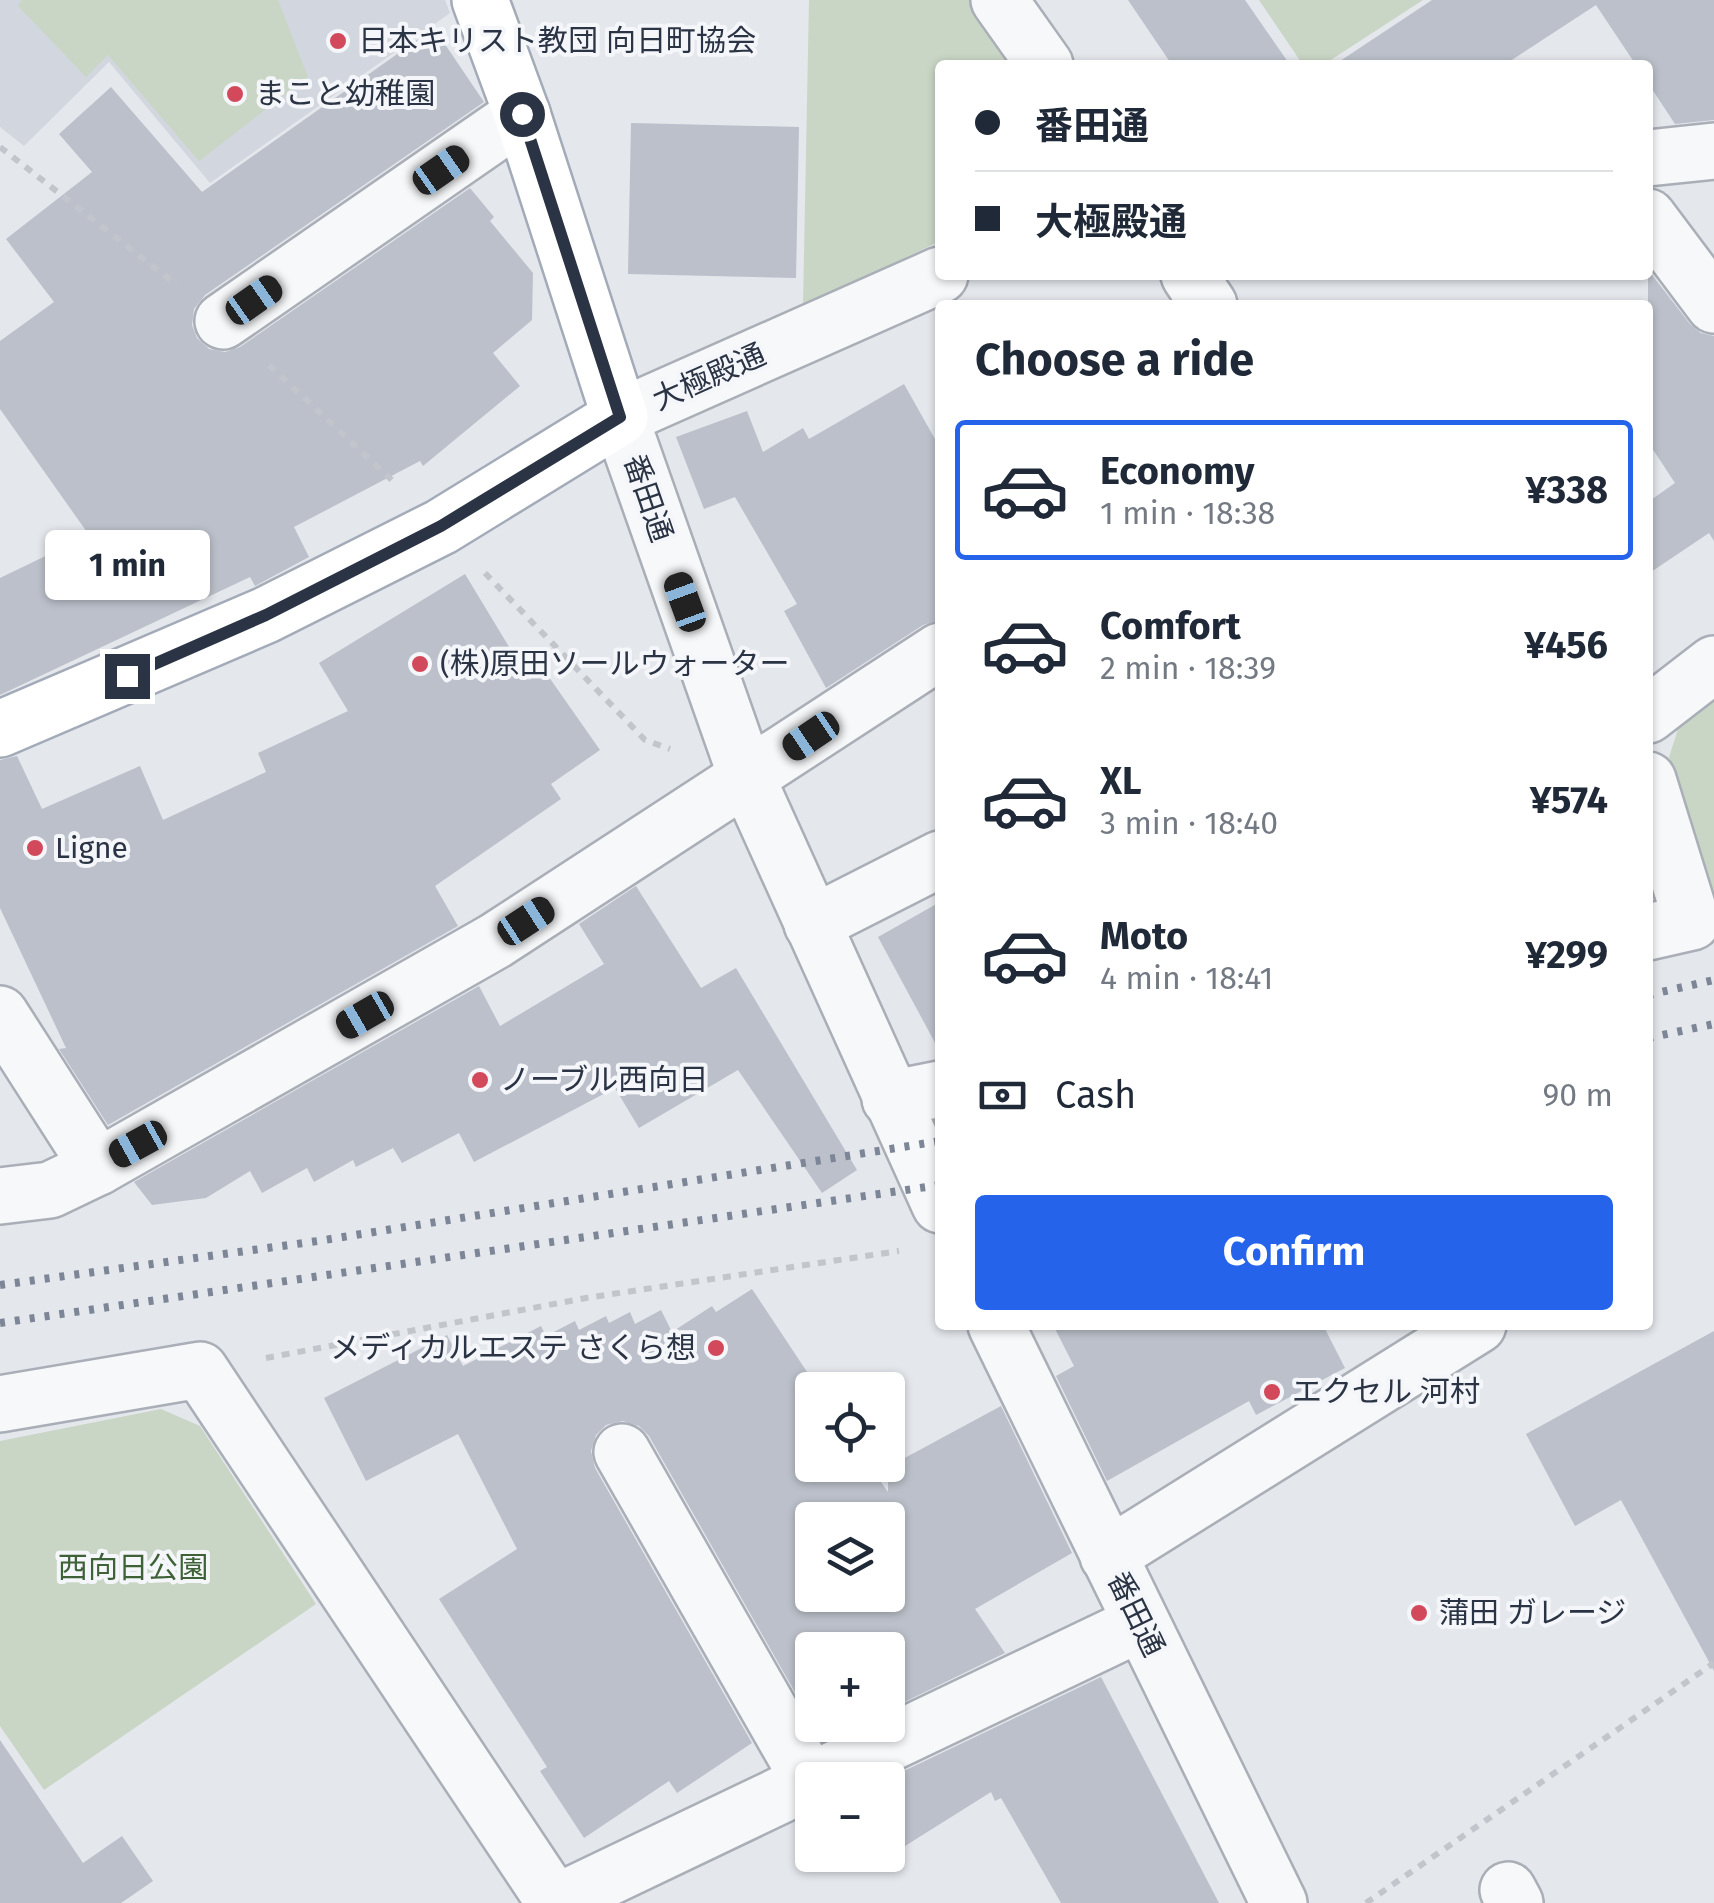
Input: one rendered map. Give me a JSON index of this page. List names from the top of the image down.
{
  "streets": {
    "main road": ["大極殿通", "番田通"]
  },
  "crossings": [
    ["大極殿通", "番田通"]
  ],
  "parks": ["西向日公園"],
  "places": [
    "日本キリスト教団 向日町協会",
    "まこと幼稚園",
    "(株)原田ソールウォーター",
    "Ligne",
    "ノーブル西向日",
    "メディカルエステ さくら想",
    "エクセル 河村",
    "蒲田 ガレージ"
  ],
  "page": {
    "banner": ["番田通", "大極殿通"],
    "heading": "Choose a ride",
    "list": [
      {
        "name": "Economy",
        "note": "1 min · 18:38",
        "value": "¥338"
      },
      {
        "name": "Comfort",
        "note": "2 min · 18:39",
        "value": "¥456"
      },
      {
        "name": "XL",
        "note": "3 min · 18:40",
        "value": "¥574"
      },
      {
        "name": "Moto",
        "note": "4 min · 18:41",
        "value": "¥299"
      }
    ],
    "bubble": "1 min",
    "pay": ["Cash", "90 m"],
    "buttons": "Confirm",
    "map_buttons": ["+", "−"]
  }
}
